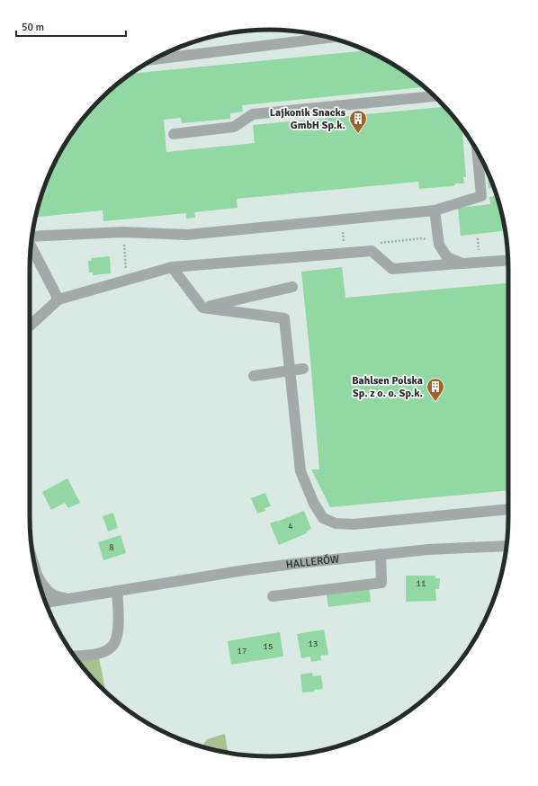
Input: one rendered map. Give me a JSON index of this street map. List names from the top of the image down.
{
  "streets": {
    "street": ["HALLERÓW"]
  },
  "places": {
    "building": ["Lajkonik Snacks GmbH Sp.k.", "Bahlsen Polska Sp. z o. o. Sp.k."]
  },
  "house_numbers": [
    "4",
    "8",
    "11",
    "13",
    "15",
    "17"
  ],
  "scale_bar": "50 m"
}
